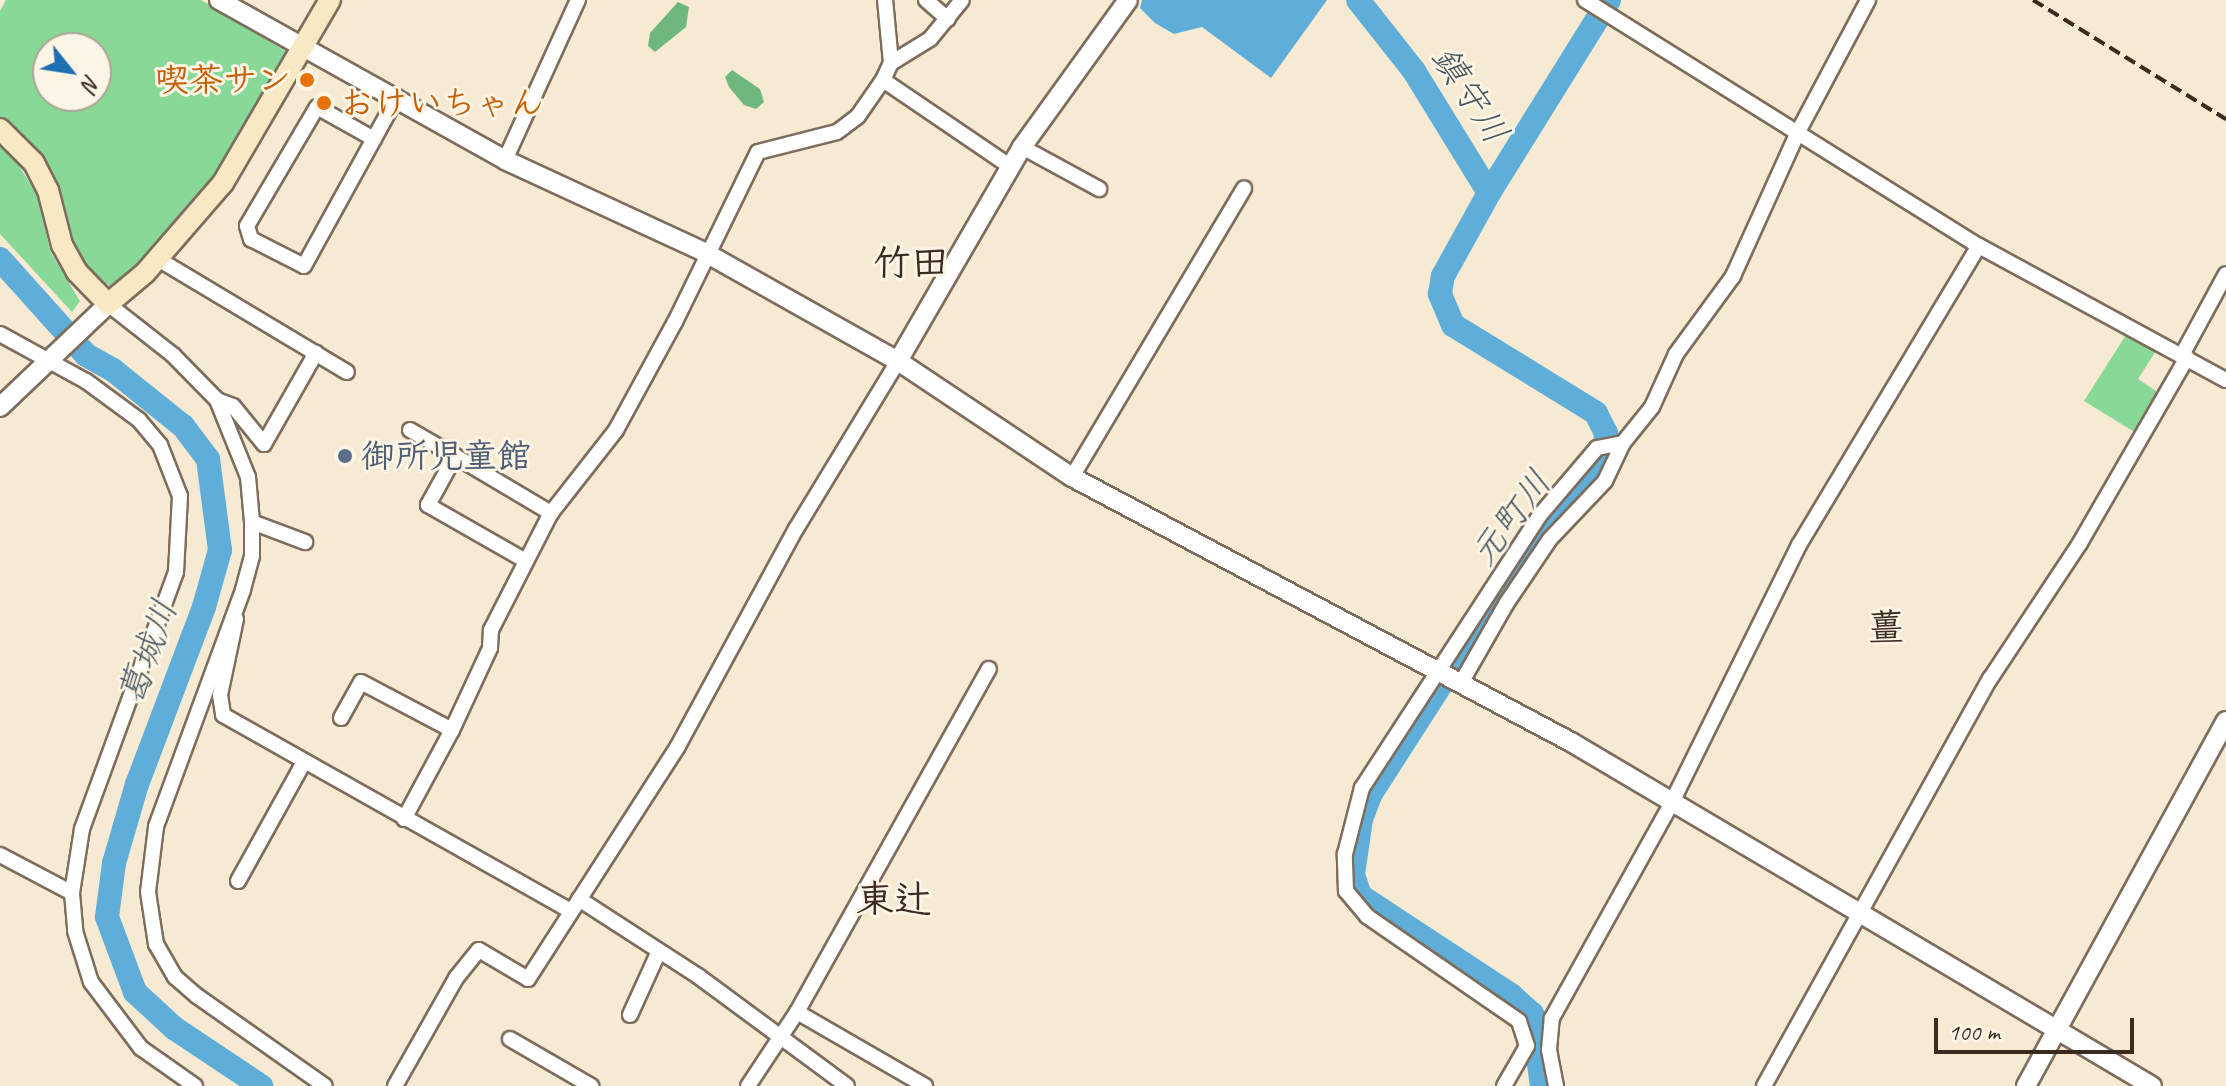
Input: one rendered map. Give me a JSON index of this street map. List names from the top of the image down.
{
  "districts": ["竹田", "薑", "東辻"],
  "water": ["鎮守川", "元町川", "葛城川"],
  "places": ["喫茶サン", "おけいちゃん", "御所児童館"],
  "scale_bar": "100 m",
  "north": "bottom right"
}
